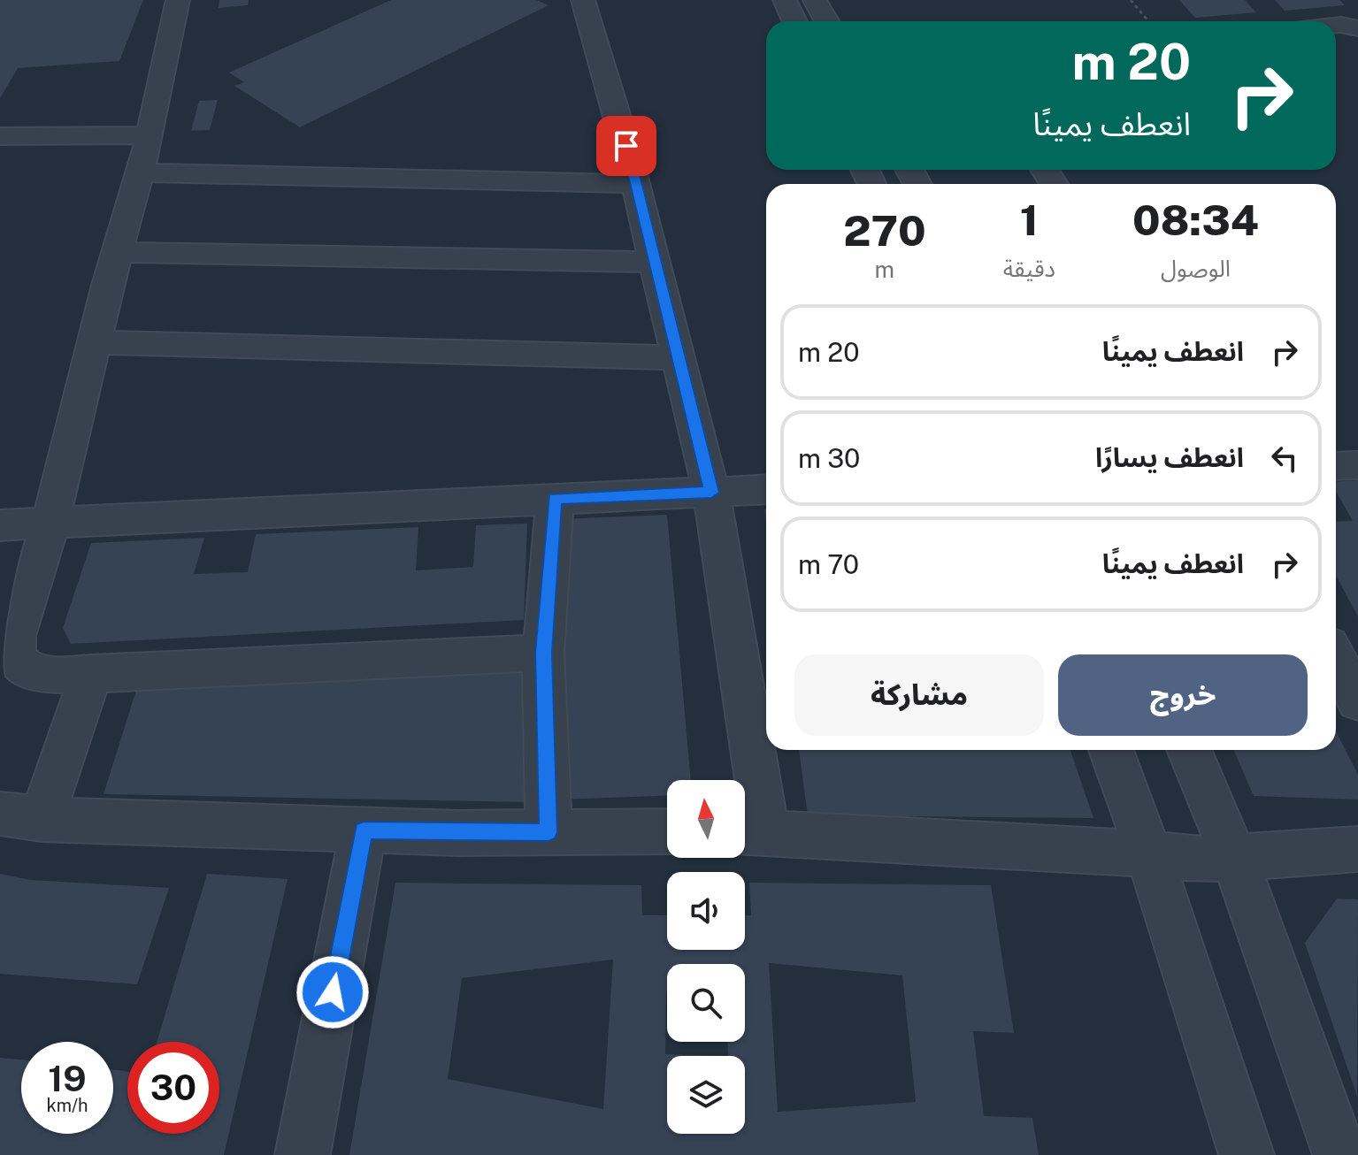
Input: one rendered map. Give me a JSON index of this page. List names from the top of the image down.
{
  "north": "top",
  "page": {
    "turn": ["20 m", "انعطف يمينًا"],
    "eta": [
      "08:34",
      "الوصول",
      "1",
      "دقيقة",
      "270",
      "m"
    ],
    "list": [
      {
        "name": "انعطف يمينًا",
        "value": "20 m"
      },
      {
        "name": "انعطف يسارًا",
        "value": "30 m"
      },
      {
        "name": "انعطف يمينًا",
        "value": "70 m"
      }
    ],
    "buttons": ["خروج", "مشاركة"],
    "speed": "19 km/h",
    "limit": "30"
  }
}
